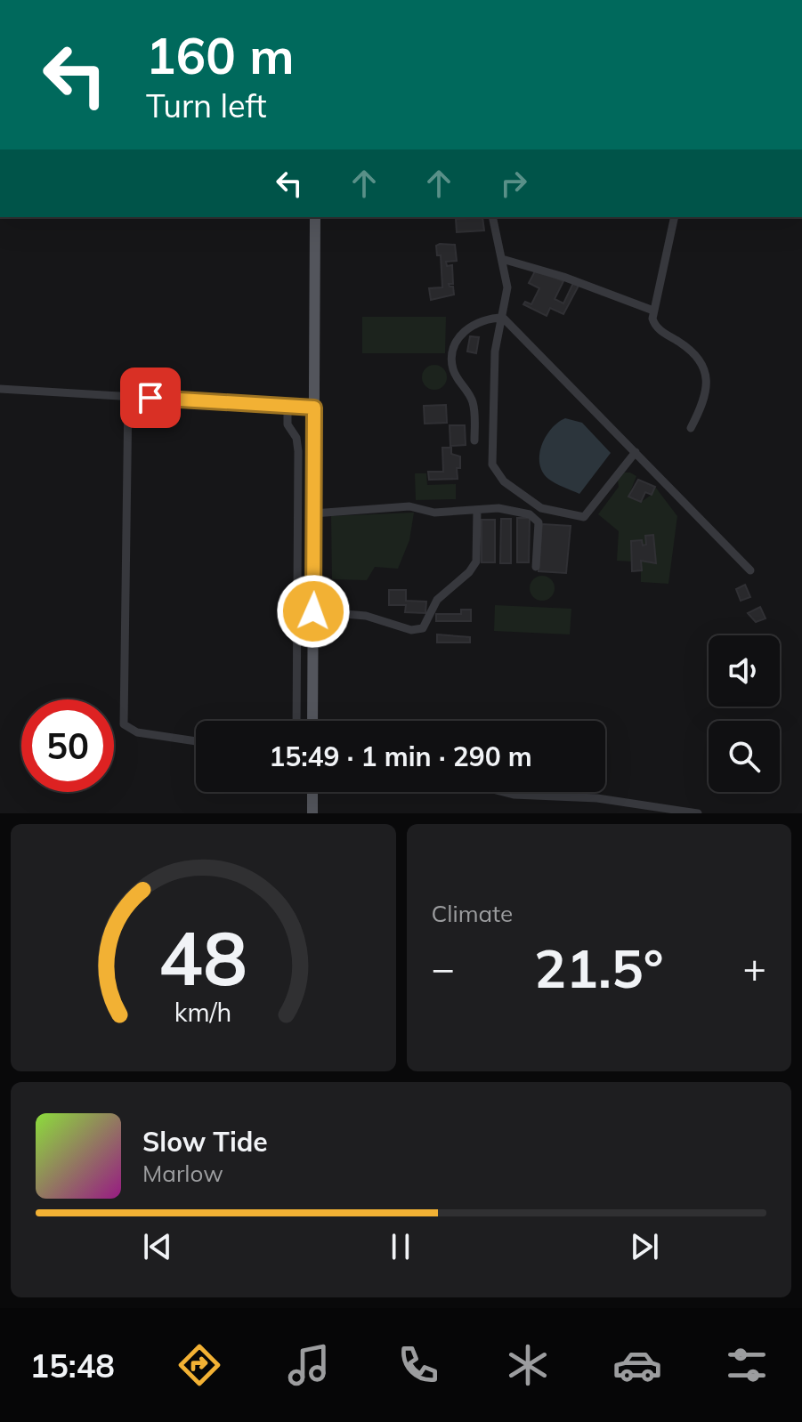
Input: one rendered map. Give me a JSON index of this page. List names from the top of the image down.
{
  "page": {
    "turn": ["160 m", "Turn left"],
    "limit": "50",
    "trip": "15:49 · 1 min · 290 m",
    "tile": "Climate",
    "heat": ["−", "21.5°", "+"],
    "song": ["Slow Tide", "Marlow"],
    "tabs": "15:48",
    "gauge": ["48", "km/h"]
  }
}
